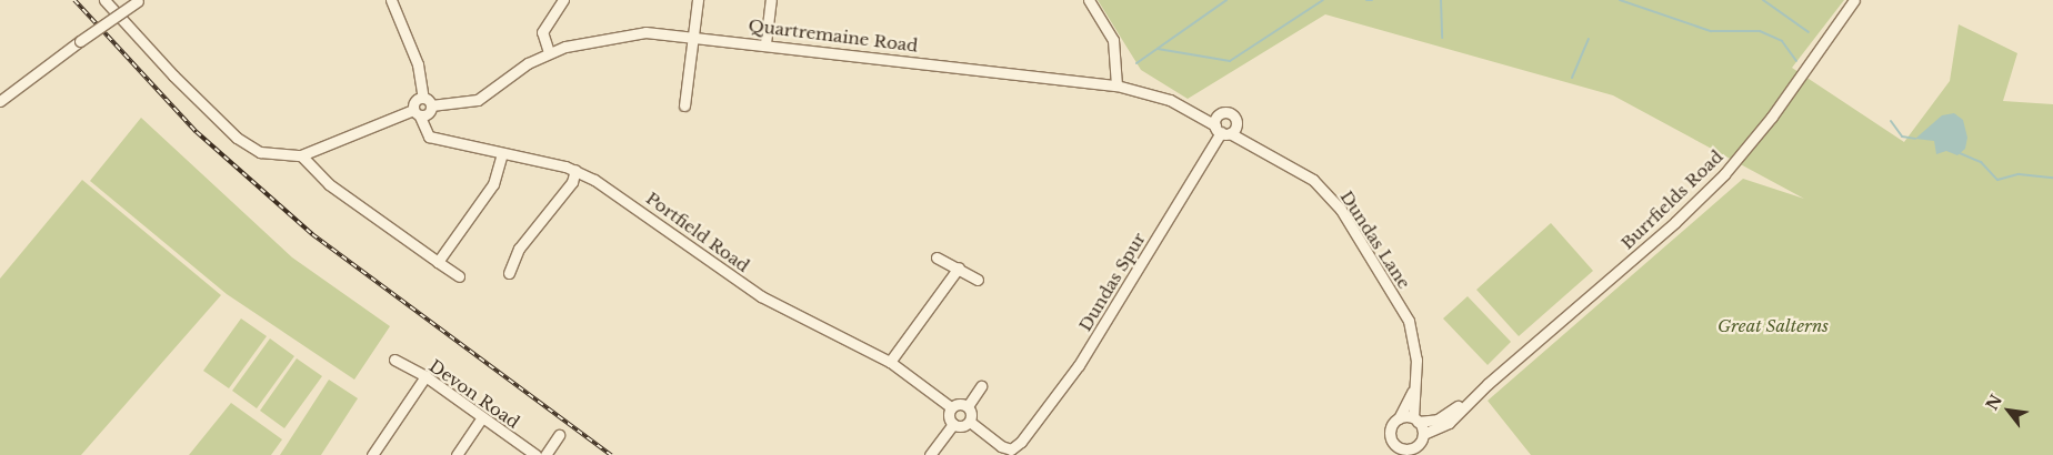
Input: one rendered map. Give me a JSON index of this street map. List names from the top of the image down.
{
  "streets": {
    "street": [
      "Quartremaine Road",
      "Burrfields Road",
      "Portfield Road",
      "Dundas Lane",
      "Dundas Spur",
      "Devon Road"
    ]
  },
  "crossings": [
    ["Quartremaine Road", "Dundas Lane"],
    ["Burrfields Road", "Dundas Lane"],
    ["Portfield Road", "Dundas Spur"],
    ["Dundas Lane", "Dundas Spur"]
  ],
  "parks": ["Great Salterns"],
  "north": "top left"
}
